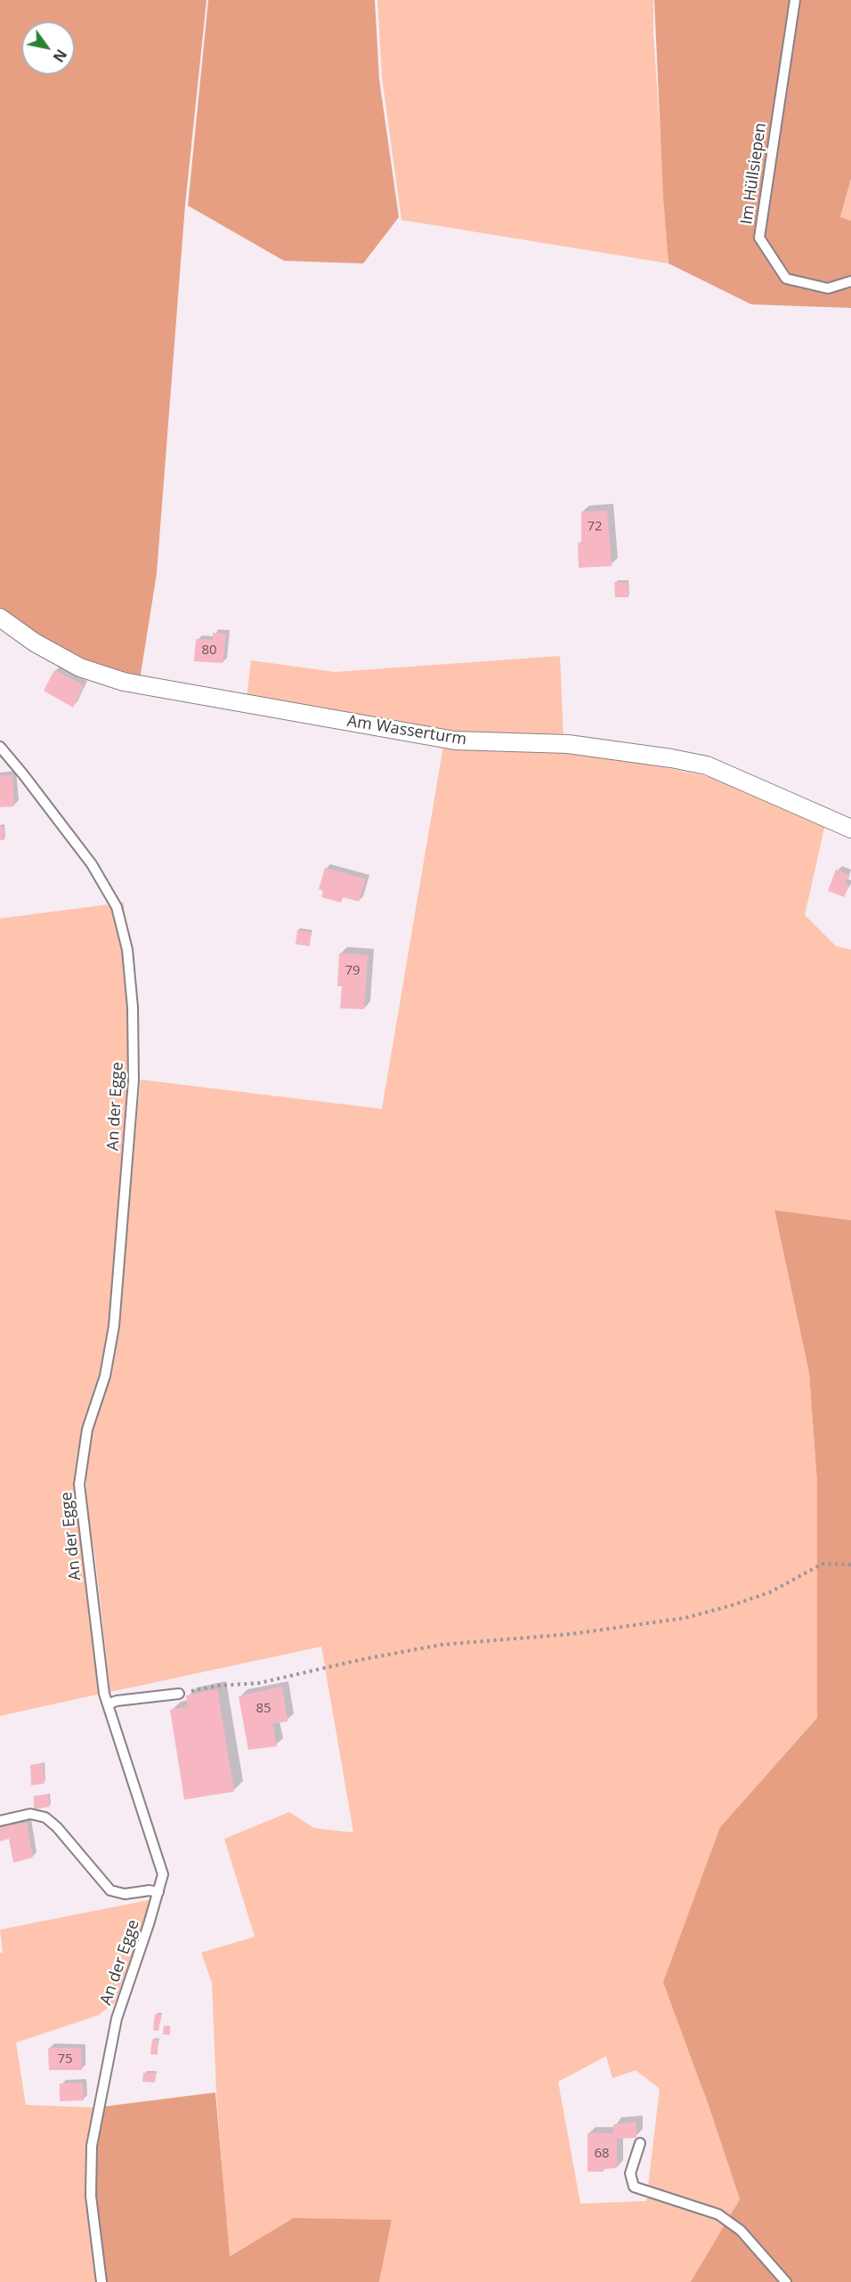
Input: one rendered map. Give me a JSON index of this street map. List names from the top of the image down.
{
  "streets": {
    "street": ["Am Wasserturm"],
    "lane": ["Im Hüllsiepen", "An der Egge"]
  },
  "house_numbers": [
    "72",
    "80",
    "79",
    "85",
    "75",
    "68"
  ],
  "north": "bottom right"
}
